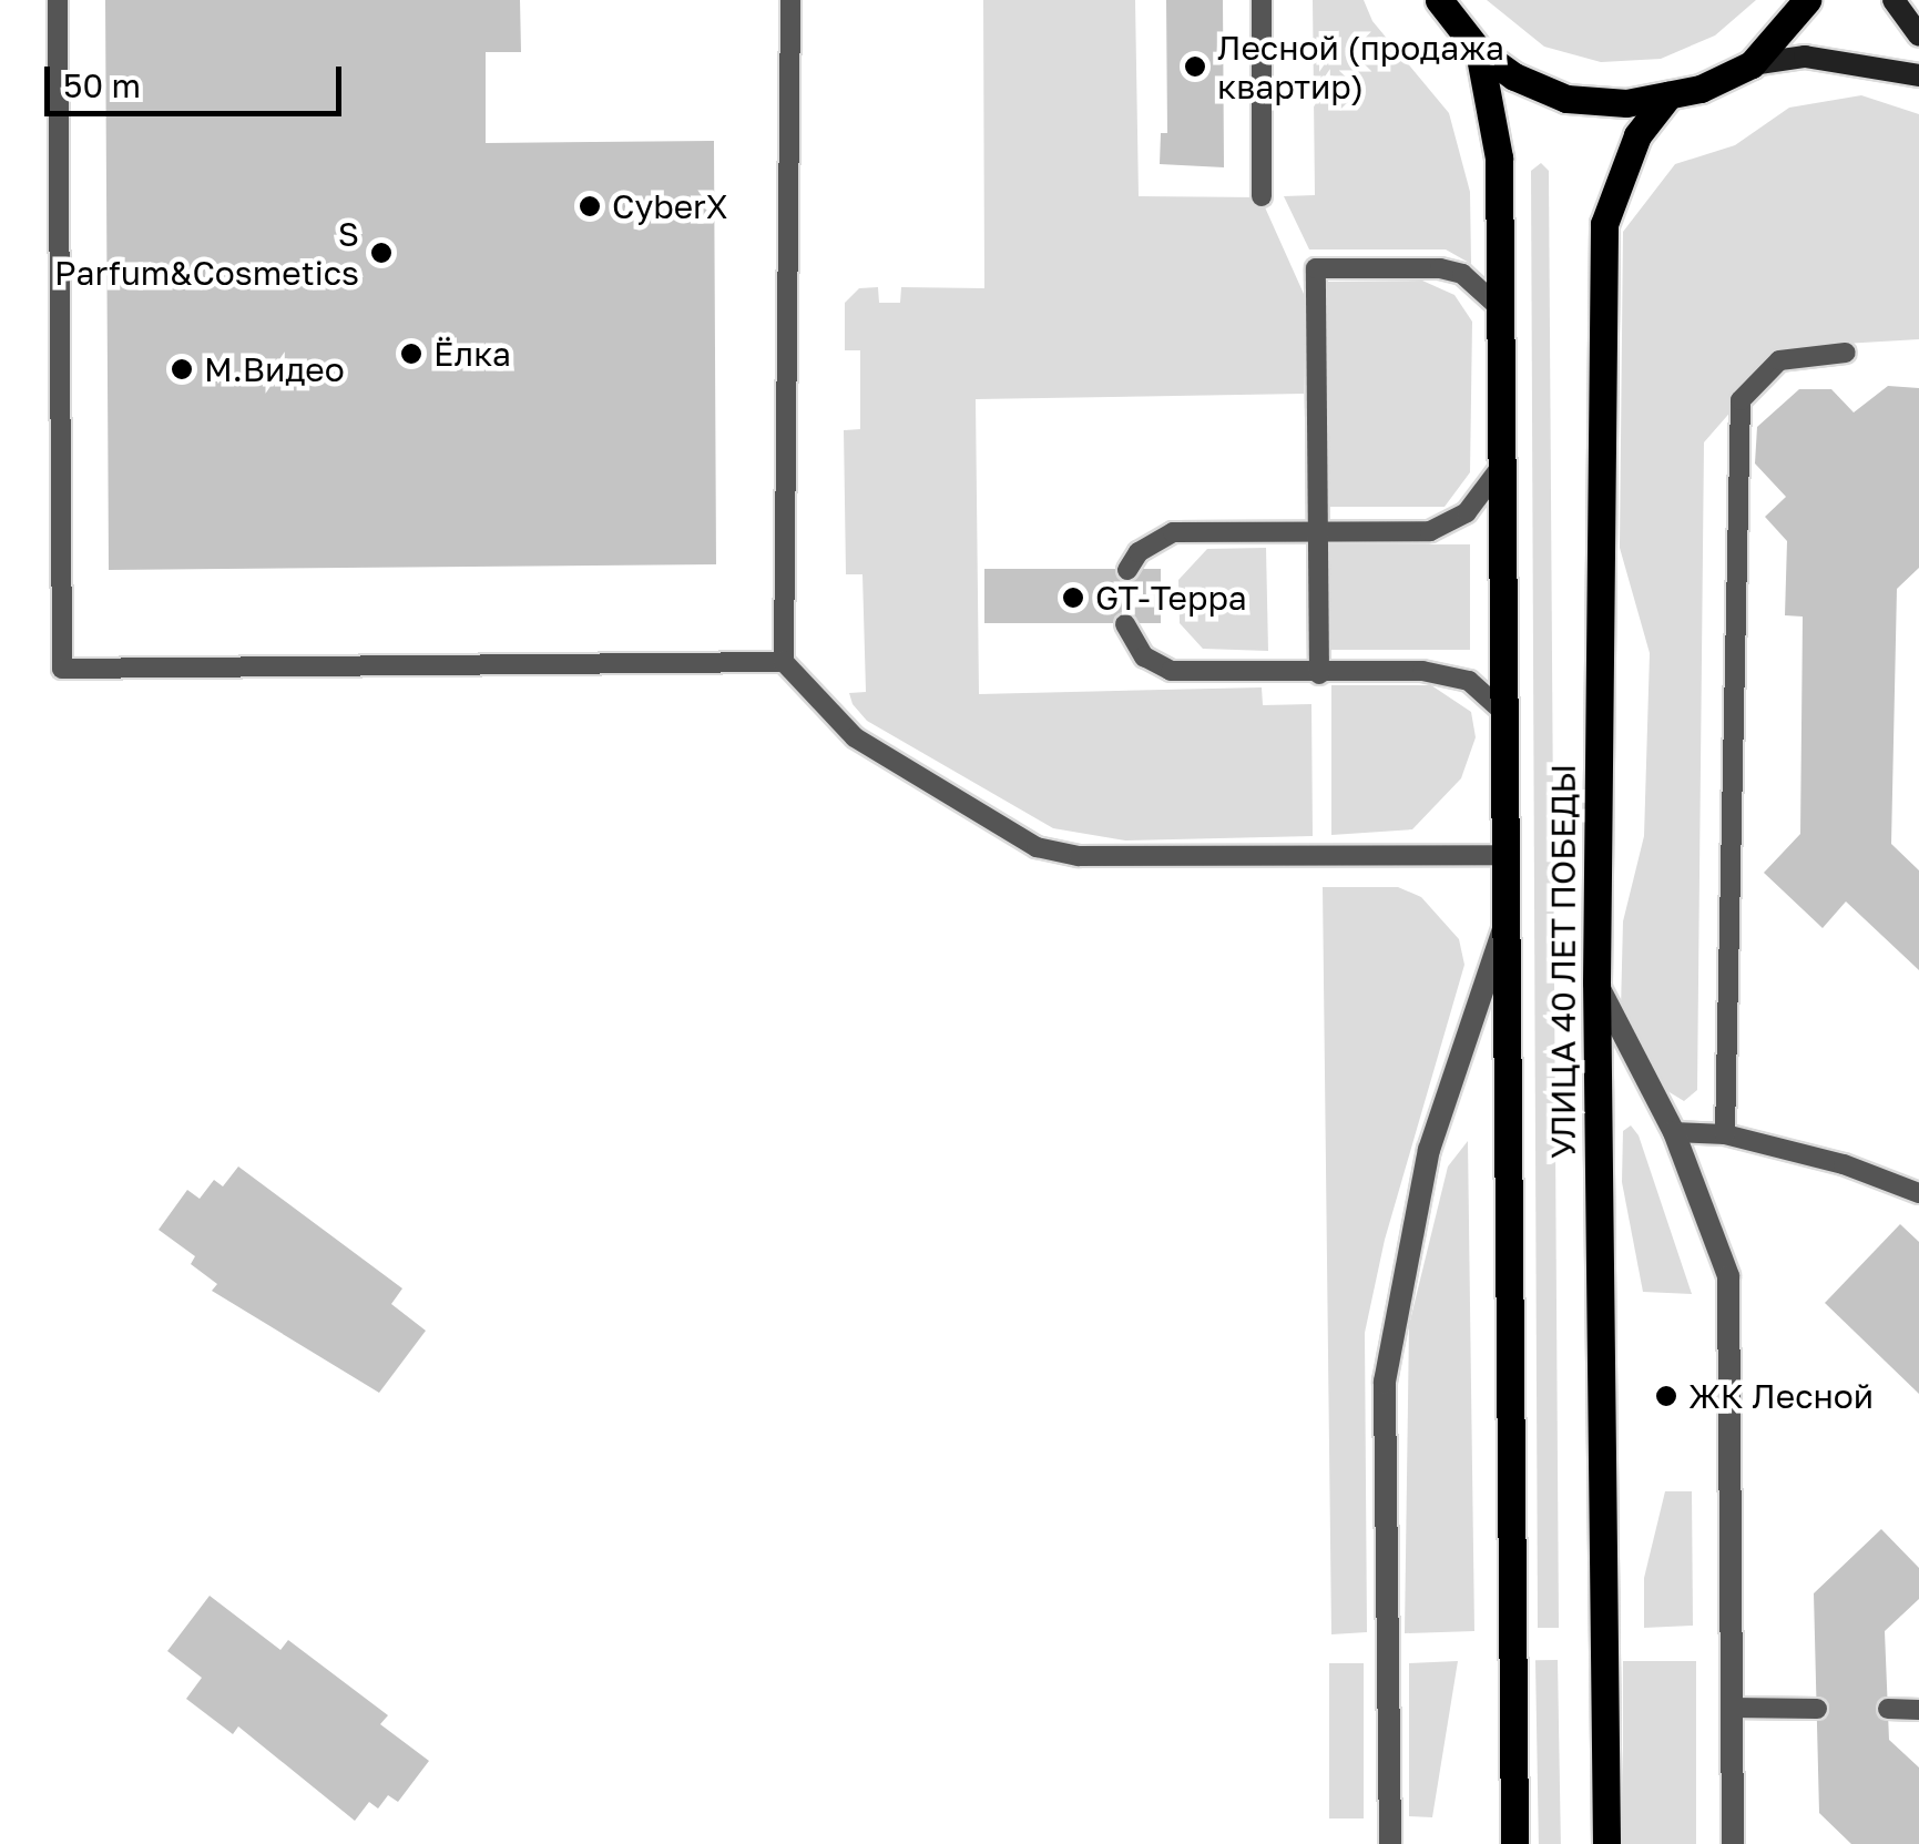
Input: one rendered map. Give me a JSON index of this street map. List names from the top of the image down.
{
  "streets": {
    "main road": ["УЛИЦА 40 ЛЕТ ПОБЕДЫ"]
  },
  "places": [
    "Лесной (продажа квартир)",
    "CyberX",
    "S Parfum&Cosmetics",
    "Ёлка",
    "М.Видео",
    "GT-Терра",
    "ЖК Лесной"
  ],
  "scale_bar": "50 m"
}
